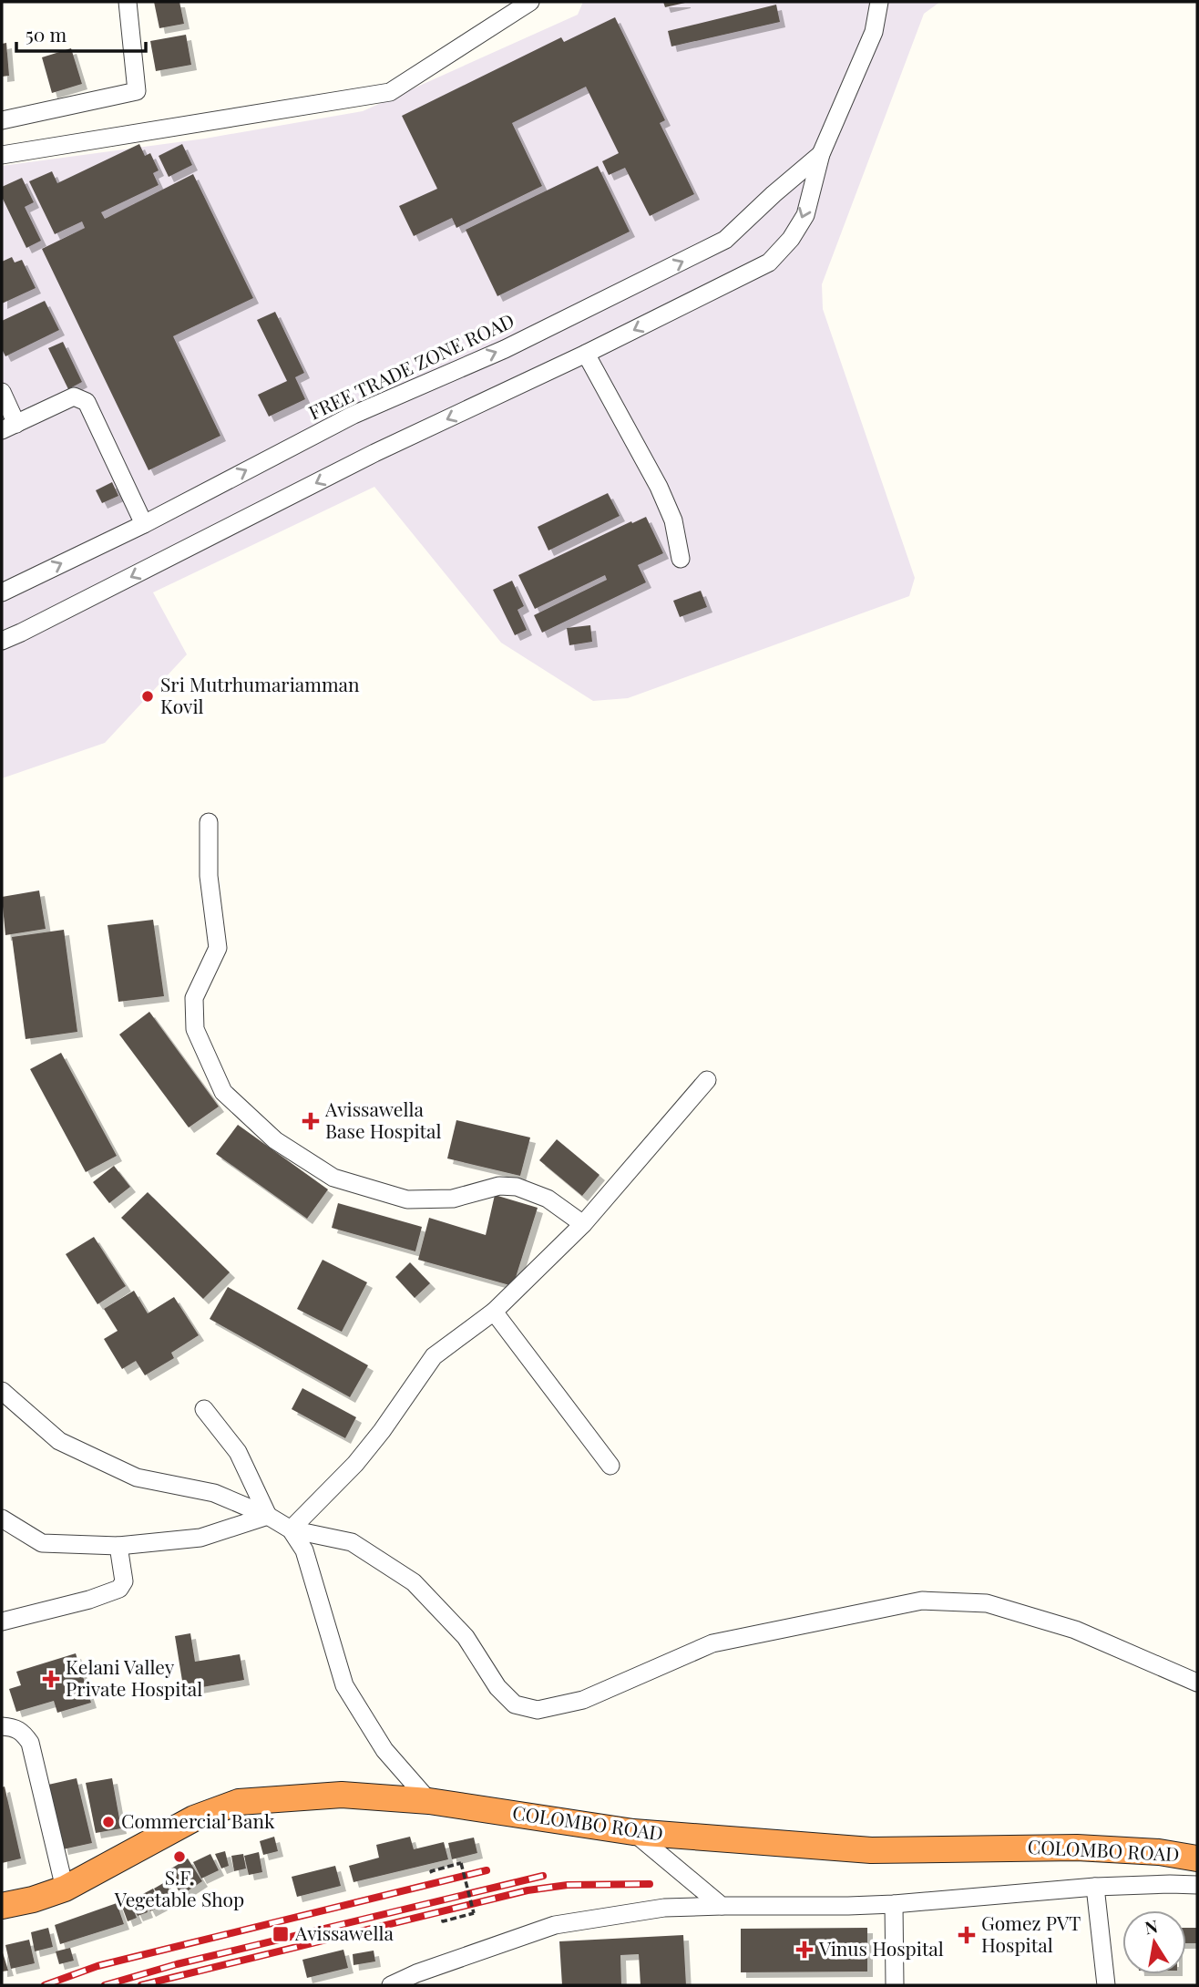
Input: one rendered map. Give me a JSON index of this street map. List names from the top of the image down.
{
  "streets": {
    "highway": ["COLOMBO ROAD"],
    "street": ["FREE TRADE ZONE ROAD"]
  },
  "places": {
    "other": ["Sri Mutrhumariamman Kovil", "Commercial Bank", "S.F. Vegetable Shop"],
    "health": [
      "Avissawella Base Hospital",
      "Kelani Valley Private Hospital",
      "Gomez PVT Hospital",
      "Vinus Hospital"
    ],
    "transit": ["Avissawella"]
  },
  "scale_bar": "50 m",
  "north": "top"
}
